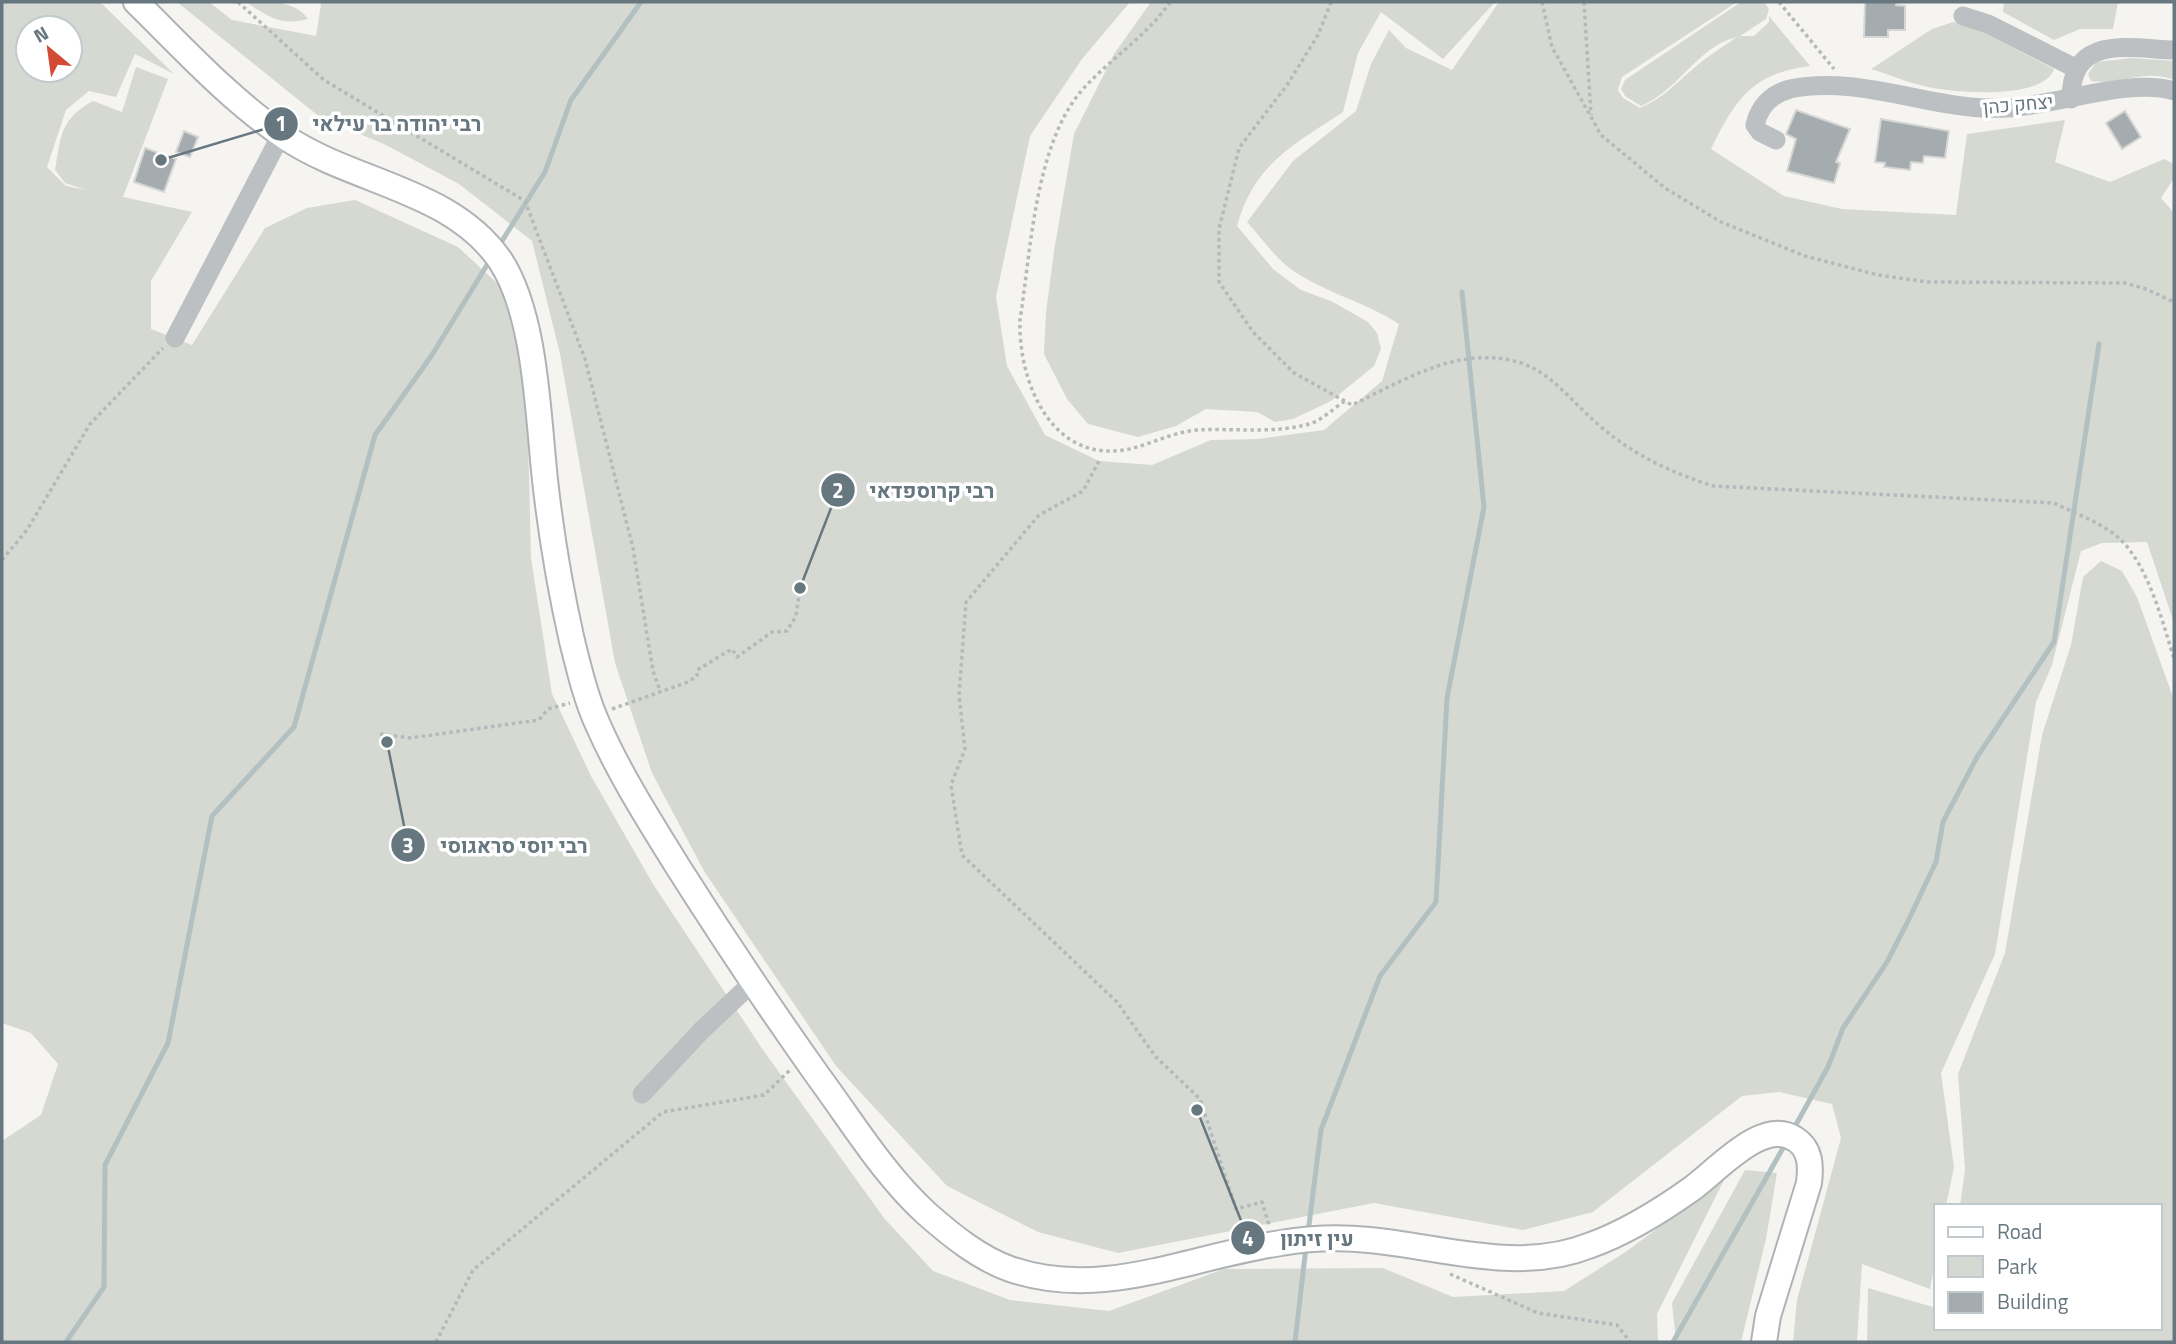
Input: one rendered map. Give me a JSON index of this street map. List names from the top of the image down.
{
  "streets": {
    "street": ["יצחק כהן"]
  },
  "places": [
    "רבי יהודה בר עילאי",
    "רבי קרוספדאי",
    "רבי יוסי סראגוסי",
    "עין זיתון"
  ],
  "legend": ["Road", "Park", "Building"],
  "north": "top left"
}
